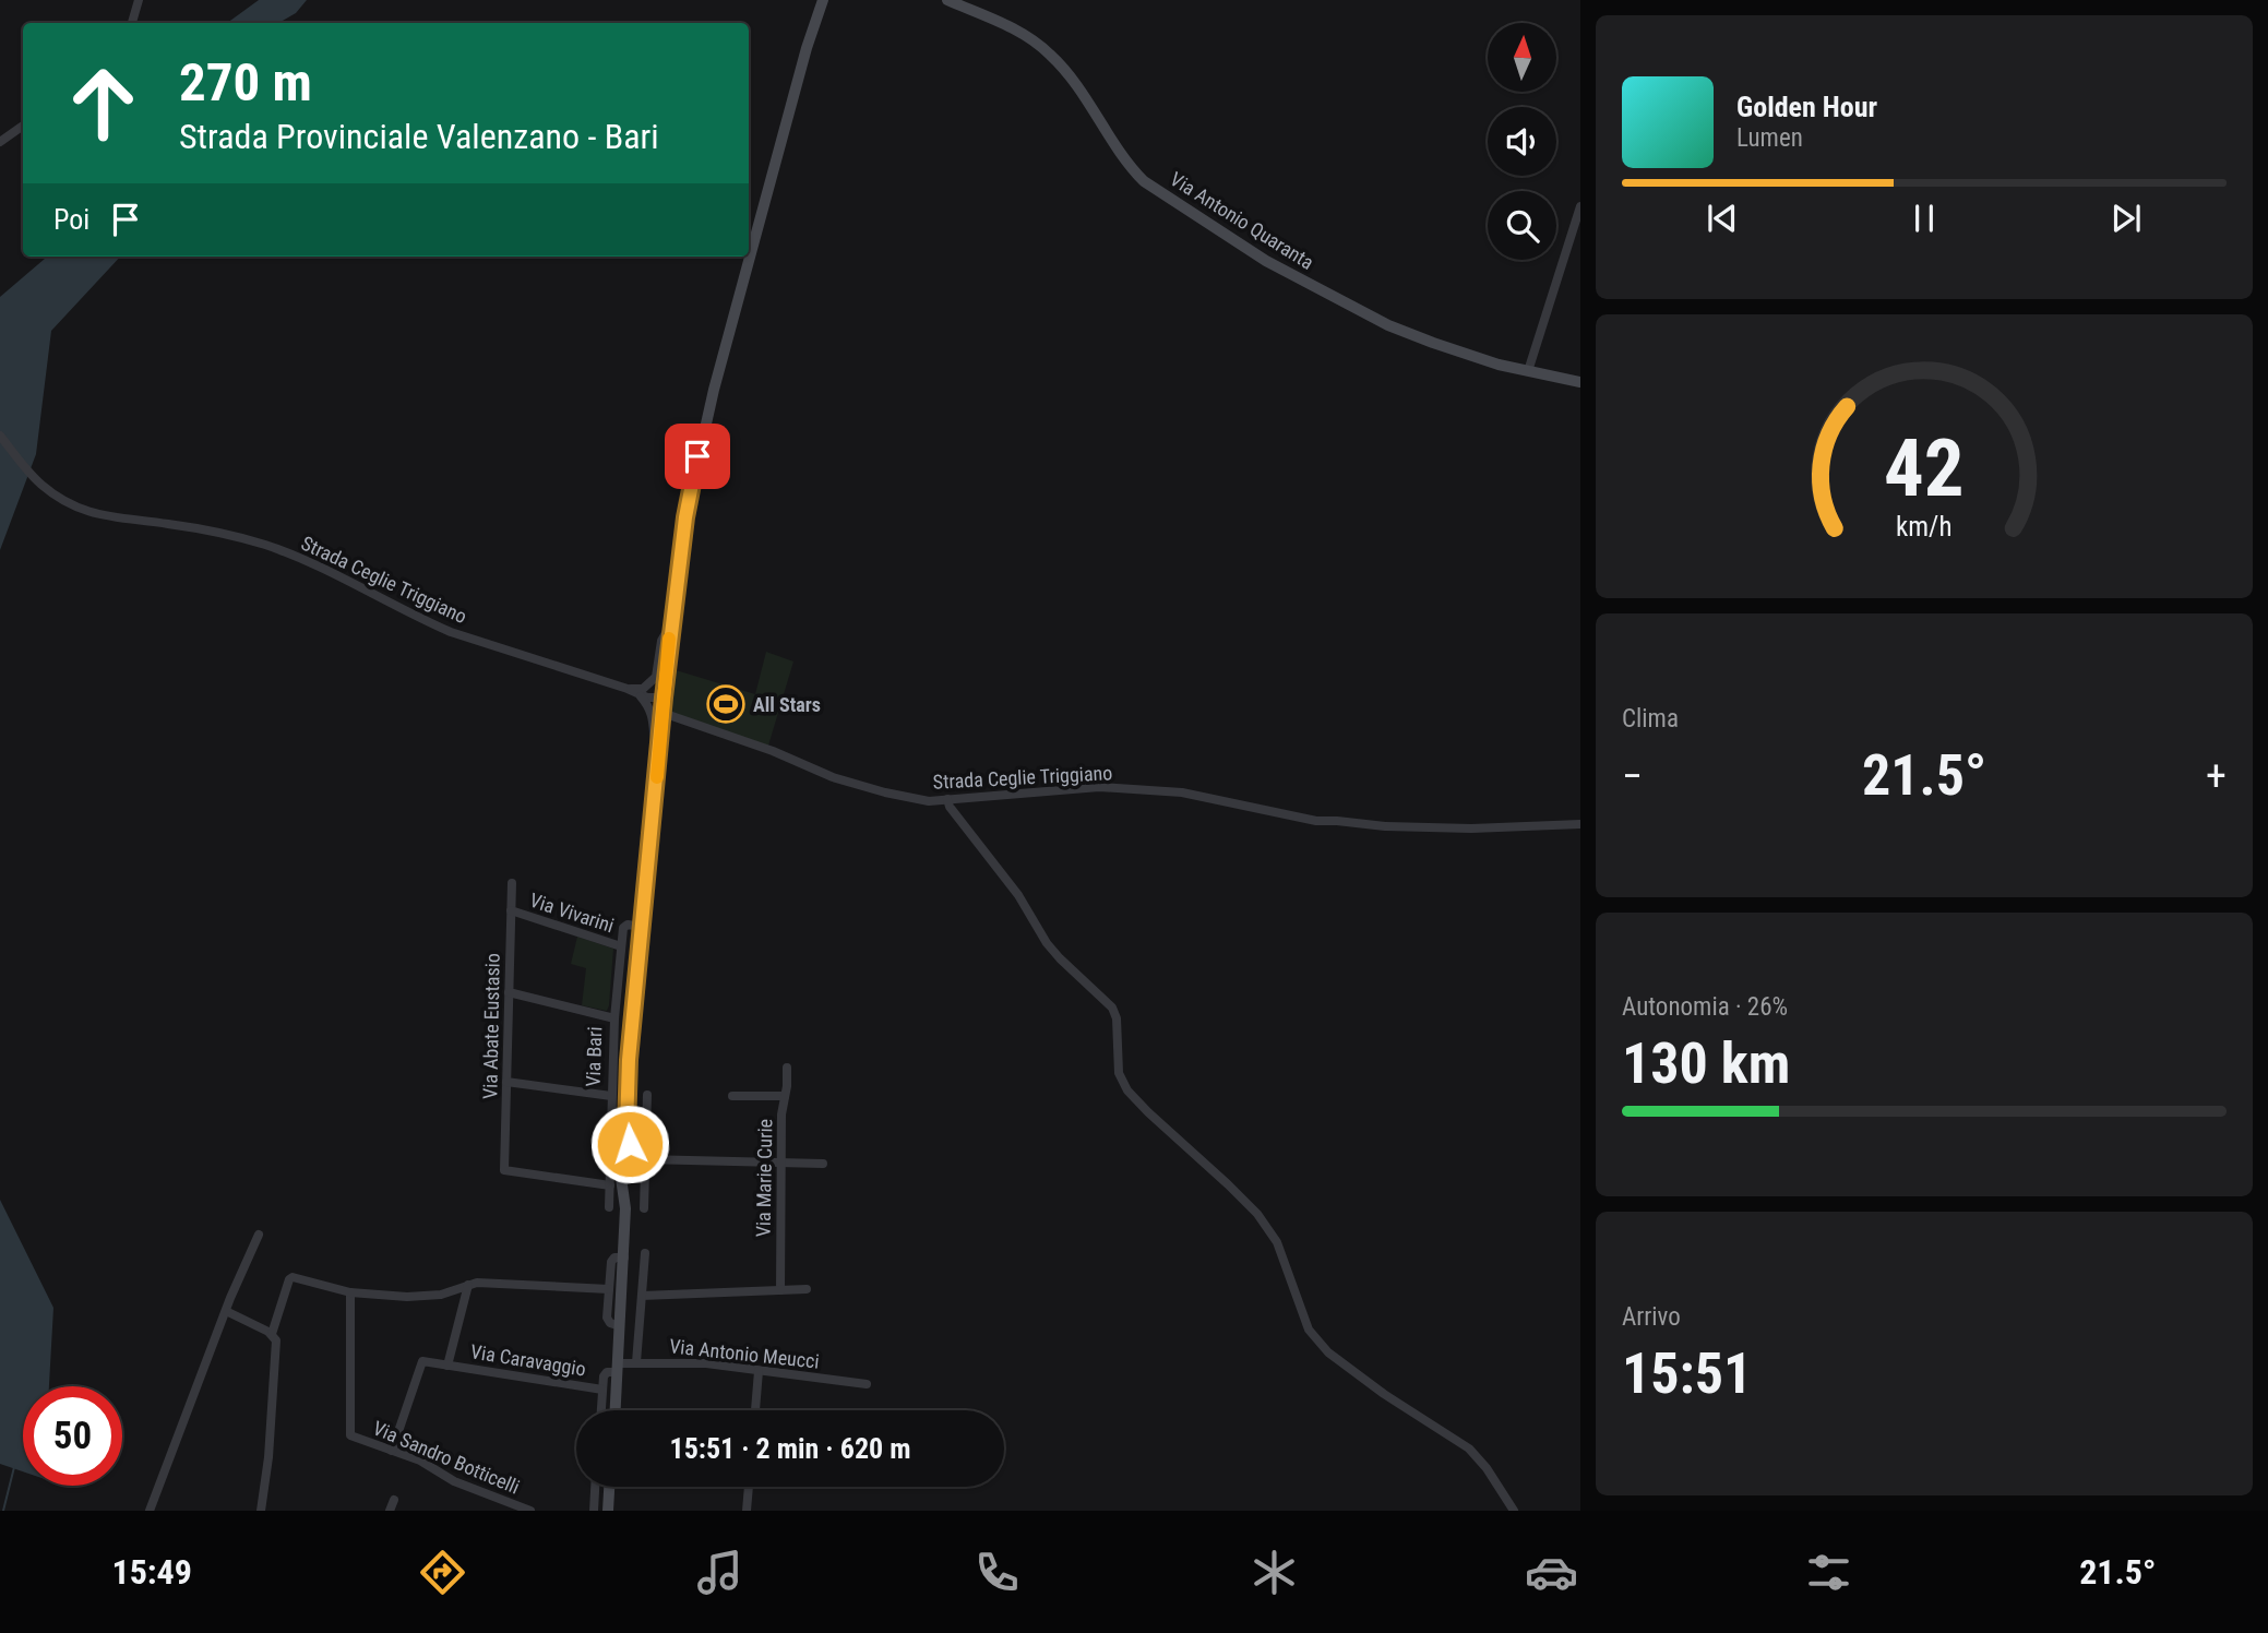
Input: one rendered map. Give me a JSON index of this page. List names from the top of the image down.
{
  "streets": {
    "main road": ["Via Antonio Quaranta", "Via Bari"],
    "street": [
      "Strada Ceglie Triggiano",
      "Via Vivarini",
      "Via Abate Eustasio",
      "Via Marie Curie",
      "Via Antonio Meucci",
      "Via Caravaggio",
      "Via Sandro Botticelli"
    ]
  },
  "crossings": [
    ["Strada Ceglie Triggiano", "Via Bari"],
    ["Via Vivarini", "Via Abate Eustasio"],
    ["Via Vivarini", "Via Bari"],
    ["Via Abate Eustasio", "Via Bari"],
    ["Via Bari", "Via Antonio Meucci"],
    ["Via Caravaggio", "Via Sandro Botticelli"]
  ],
  "places": {
    "sports": ["All Stars"]
  },
  "north": "top",
  "page": {
    "turn": ["270 m", "Strada Provinciale Valenzano - Bari"],
    "song": ["Golden Hour", "Lumen"],
    "then": "Poi",
    "tile": [
      "Clima",
      ["Autonomia · 26%", "130 km"],
      ["Arrivo", "15:51"]
    ],
    "heat": ["−", "21.5°", "+"],
    "limit": "50",
    "trip": "15:51 · 2 min · 620 m",
    "tabs": ["15:49", "21.5°"],
    "gauge": ["42", "km/h"]
  }
}
